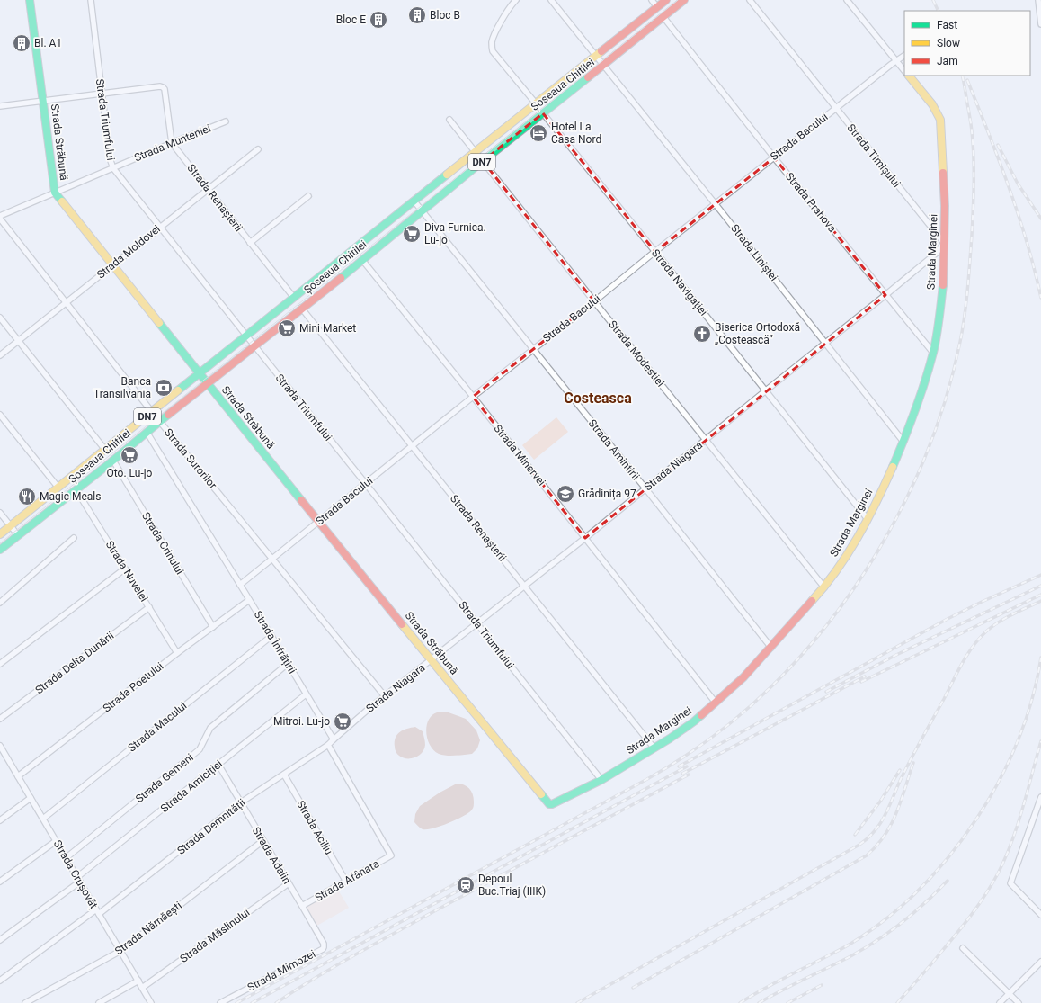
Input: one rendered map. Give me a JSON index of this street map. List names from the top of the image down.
{
  "streets": {
    "street": [
      "Șoseaua Chitilei",
      "Strada Triumfului",
      "Strada Bacului",
      "Strada Străbună",
      "Strada Munteniei",
      "Strada Timișului",
      "DN7",
      "Strada Renașterii",
      "Strada Prahova",
      "Strada Moldovei",
      "Strada Marginei",
      "Strada Liniștei",
      "Strada Navigației",
      "Strada Modestiei",
      "Strada Amintirii",
      "Strada Minervei",
      "Strada Surorilor",
      "Strada Niagara",
      "Strada Crinului",
      "Strada Nuvelei",
      "Strada Înfrățirii",
      "Strada Delta Dunării",
      "Strada Poetului",
      "Strada Macului",
      "Strada Gemeni",
      "Strada Amiciției",
      "Strada Demnității",
      "Strada Aciliu",
      "Strada Adalin",
      "Strada Crușovăț",
      "Strada Afânata",
      "Strada Nămăești",
      "Strada Măslinului",
      "Strada Mimozei"
    ]
  },
  "crossings": [
    ["Șoseaua Chitilei", "Strada Triumfului"],
    ["Șoseaua Chitilei", "Strada Străbună"],
    ["Șoseaua Chitilei", "Strada Renașterii"],
    ["Șoseaua Chitilei", "Strada Prahova"],
    ["Șoseaua Chitilei", "Strada Liniștei"],
    ["Șoseaua Chitilei", "Strada Navigației"],
    ["Șoseaua Chitilei", "Strada Modestiei"],
    ["Șoseaua Chitilei", "Strada Amintirii"],
    ["Șoseaua Chitilei", "Strada Minervei"],
    ["Șoseaua Chitilei", "Strada Surorilor"],
    ["Șoseaua Chitilei", "Strada Crinului"],
    ["Șoseaua Chitilei", "Strada Nuvelei"],
    ["Șoseaua Chitilei", "Strada Înfrățirii"],
    ["Strada Triumfului", "Strada Bacului"],
    ["Strada Triumfului", "Strada Munteniei"],
    ["Strada Triumfului", "Strada Moldovei"],
    ["Strada Triumfului", "Strada Marginei"],
    ["Strada Triumfului", "Strada Niagara"],
    ["Strada Bacului", "Strada Străbună"],
    ["Strada Bacului", "Strada Timișului"],
    ["Strada Bacului", "Strada Renașterii"],
    ["Strada Bacului", "Strada Prahova"],
    ["Strada Bacului", "Strada Liniștei"],
    ["Strada Bacului", "Strada Navigației"],
    ["Strada Bacului", "Strada Modestiei"],
    ["Strada Bacului", "Strada Amintirii"],
    ["Strada Bacului", "Strada Minervei"],
    ["Strada Bacului", "Strada Surorilor"],
    ["Strada Bacului", "Strada Înfrățirii"],
    ["Strada Străbună", "Strada Munteniei"],
    ["Strada Străbună", "Strada Moldovei"],
    ["Strada Străbună", "Strada Marginei"],
    ["Strada Străbună", "Strada Niagara"],
    ["Strada Munteniei", "Strada Renașterii"],
    ["Strada Timișului", "Strada Marginei"],
    ["Strada Timișului", "Strada Niagara"],
    ["Strada Renașterii", "Strada Moldovei"],
    ["Strada Renașterii", "Strada Marginei"],
    ["Strada Renașterii", "Strada Niagara"],
    ["Strada Prahova", "Strada Marginei"],
    ["Strada Prahova", "Strada Niagara"],
    ["Strada Moldovei", "Strada Surorilor"],
    ["Strada Marginei", "Strada Liniștei"],
    ["Strada Marginei", "Strada Navigației"],
    ["Strada Marginei", "Strada Modestiei"],
    ["Strada Marginei", "Strada Amintirii"],
    ["Strada Marginei", "Strada Minervei"],
    ["Strada Marginei", "Strada Niagara"],
    ["Strada Liniștei", "Strada Niagara"],
    ["Strada Navigației", "Strada Niagara"],
    ["Strada Modestiei", "Strada Niagara"],
    ["Strada Amintirii", "Strada Niagara"],
    ["Strada Minervei", "Strada Niagara"],
    ["Strada Surorilor", "Strada Niagara"],
    ["Strada Niagara", "Strada Înfrățirii"],
    ["Strada Crinului", "Strada Poetului"],
    ["Strada Nuvelei", "Strada Delta Dunării"],
    ["Strada Nuvelei", "Strada Poetului"],
    ["Strada Înfrățirii", "Strada Poetului"],
    ["Strada Înfrățirii", "Strada Macului"],
    ["Strada Înfrățirii", "Strada Gemeni"],
    ["Strada Înfrățirii", "Strada Amiciției"],
    ["Strada Poetului", "Strada Crușovăț"],
    ["Strada Macului", "Strada Crușovăț"],
    ["Strada Gemeni", "Strada Crușovăț"],
    ["Strada Amiciției", "Strada Adalin"],
    ["Strada Amiciției", "Strada Crușovăț"],
    ["Strada Demnității", "Strada Aciliu"],
    ["Strada Demnității", "Strada Adalin"],
    ["Strada Demnității", "Strada Crușovăț"],
    ["Strada Demnității", "Strada Afânata"],
    ["Strada Aciliu", "Strada Afânata"],
    ["Strada Adalin", "Strada Afânata"],
    ["Strada Adalin", "Strada Nămăești"],
    ["Strada Adalin", "Strada Măslinului"],
    ["Strada Adalin", "Strada Mimozei"],
    ["Strada Crușovăț", "Strada Nămăești"],
    ["Strada Crușovăț", "Strada Măslinului"]
  ],
  "districts": ["Costeasca"],
  "places": {
    "building": ["Bloc B", "Bloc E", "Bl. A1"],
    "hotel": ["Hotel La Casa Nord"],
    "supermarket": [
      "Diva Furnica. Lu-jo",
      "Mini Market",
      "Oto. Lu-jo",
      "Mitroi. Lu-jo"
    ],
    "church": ["Biserica Ortodoxă „Costească”"],
    "bank": ["Banca Transilvania"],
    "school or university": ["Grădinița 97"],
    "restaurant": ["Magic Meals"],
    "station": ["Depoul Buc.Triaj (IIIK)"]
  },
  "legend": ["Fast", "Slow", "Jam"]
}
